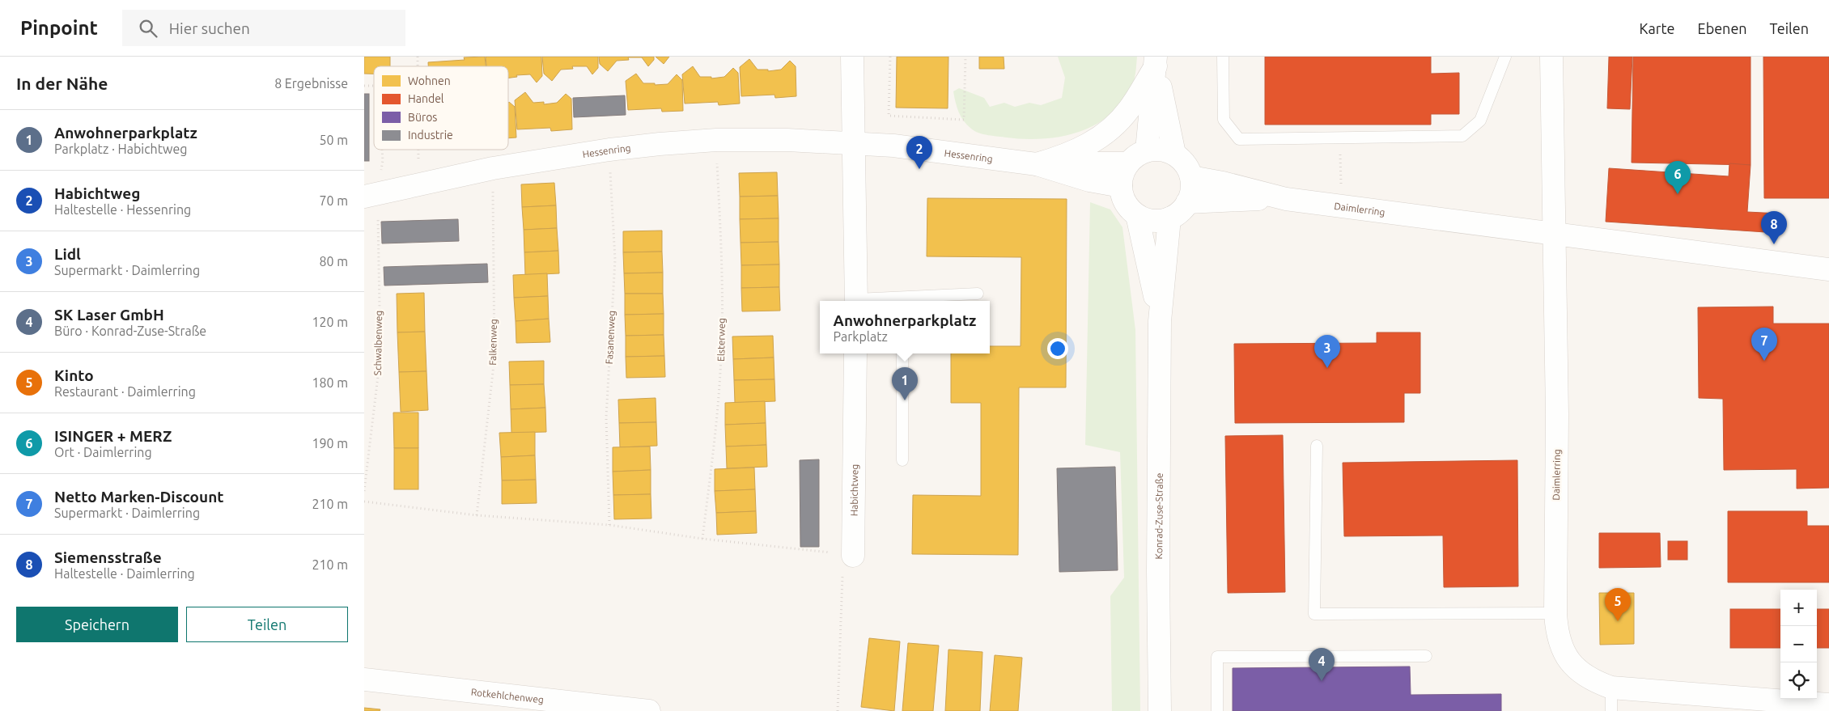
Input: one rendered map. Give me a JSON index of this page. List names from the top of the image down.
{
  "streets": {
    "street": [
      "Hessenring",
      "Daimlerring",
      "Habichtweg",
      "Konrad-Zuse-Straße",
      "Rotkehlchenweg"
    ],
    "path": [
      "Fasanenweg",
      "Elsterweg",
      "Falkenweg",
      "Schwalbenweg"
    ]
  },
  "crossings": [
    ["Hessenring", "Daimlerring"],
    ["Hessenring", "Fasanenweg"],
    ["Hessenring", "Elsterweg"],
    ["Hessenring", "Falkenweg"],
    ["Hessenring", "Schwalbenweg"],
    ["Hessenring", "Konrad-Zuse-Straße"],
    ["Daimlerring", "Konrad-Zuse-Straße"]
  ],
  "legend": [
    "Wohnen",
    "Handel",
    "Büros",
    "Industrie"
  ],
  "page": {
    "header": "Pinpoint",
    "search": "Hier suchen",
    "nav": ["Karte", "Ebenen", "Teilen"],
    "heading": ["In der Nähe", "8 Ergebnisse"],
    "list": [
      {
        "mark": "1",
        "name": "Anwohnerparkplatz",
        "note": "Parkplatz · Habichtweg",
        "value": "50 m"
      },
      {
        "mark": "2",
        "name": "Habichtweg",
        "note": "Haltestelle · Hessenring",
        "value": "70 m"
      },
      {
        "mark": "3",
        "name": "Lidl",
        "note": "Supermarkt · Daimlerring",
        "value": "80 m"
      },
      {
        "mark": "4",
        "name": "SK Laser GmbH",
        "note": "Büro · Konrad-Zuse-Straße",
        "value": "120 m"
      },
      {
        "mark": "5",
        "name": "Kinto",
        "note": "Restaurant · Daimlerring",
        "value": "180 m"
      },
      {
        "mark": "6",
        "name": "ISINGER + MERZ",
        "note": "Ort · Daimlerring",
        "value": "190 m"
      },
      {
        "mark": "7",
        "name": "Netto Marken-Discount",
        "note": "Supermarkt · Daimlerring",
        "value": "210 m"
      },
      {
        "mark": "8",
        "name": "Siemensstraße",
        "note": "Haltestelle · Daimlerring",
        "value": "210 m"
      }
    ],
    "pins": [
      "2",
      "6",
      "8",
      "7",
      "3",
      "1",
      "5",
      "4"
    ],
    "popup": ["Anwohnerparkplatz", "Parkplatz"],
    "map_buttons": ["+", "−"],
    "buttons": ["Speichern", "Teilen"]
  }
}
